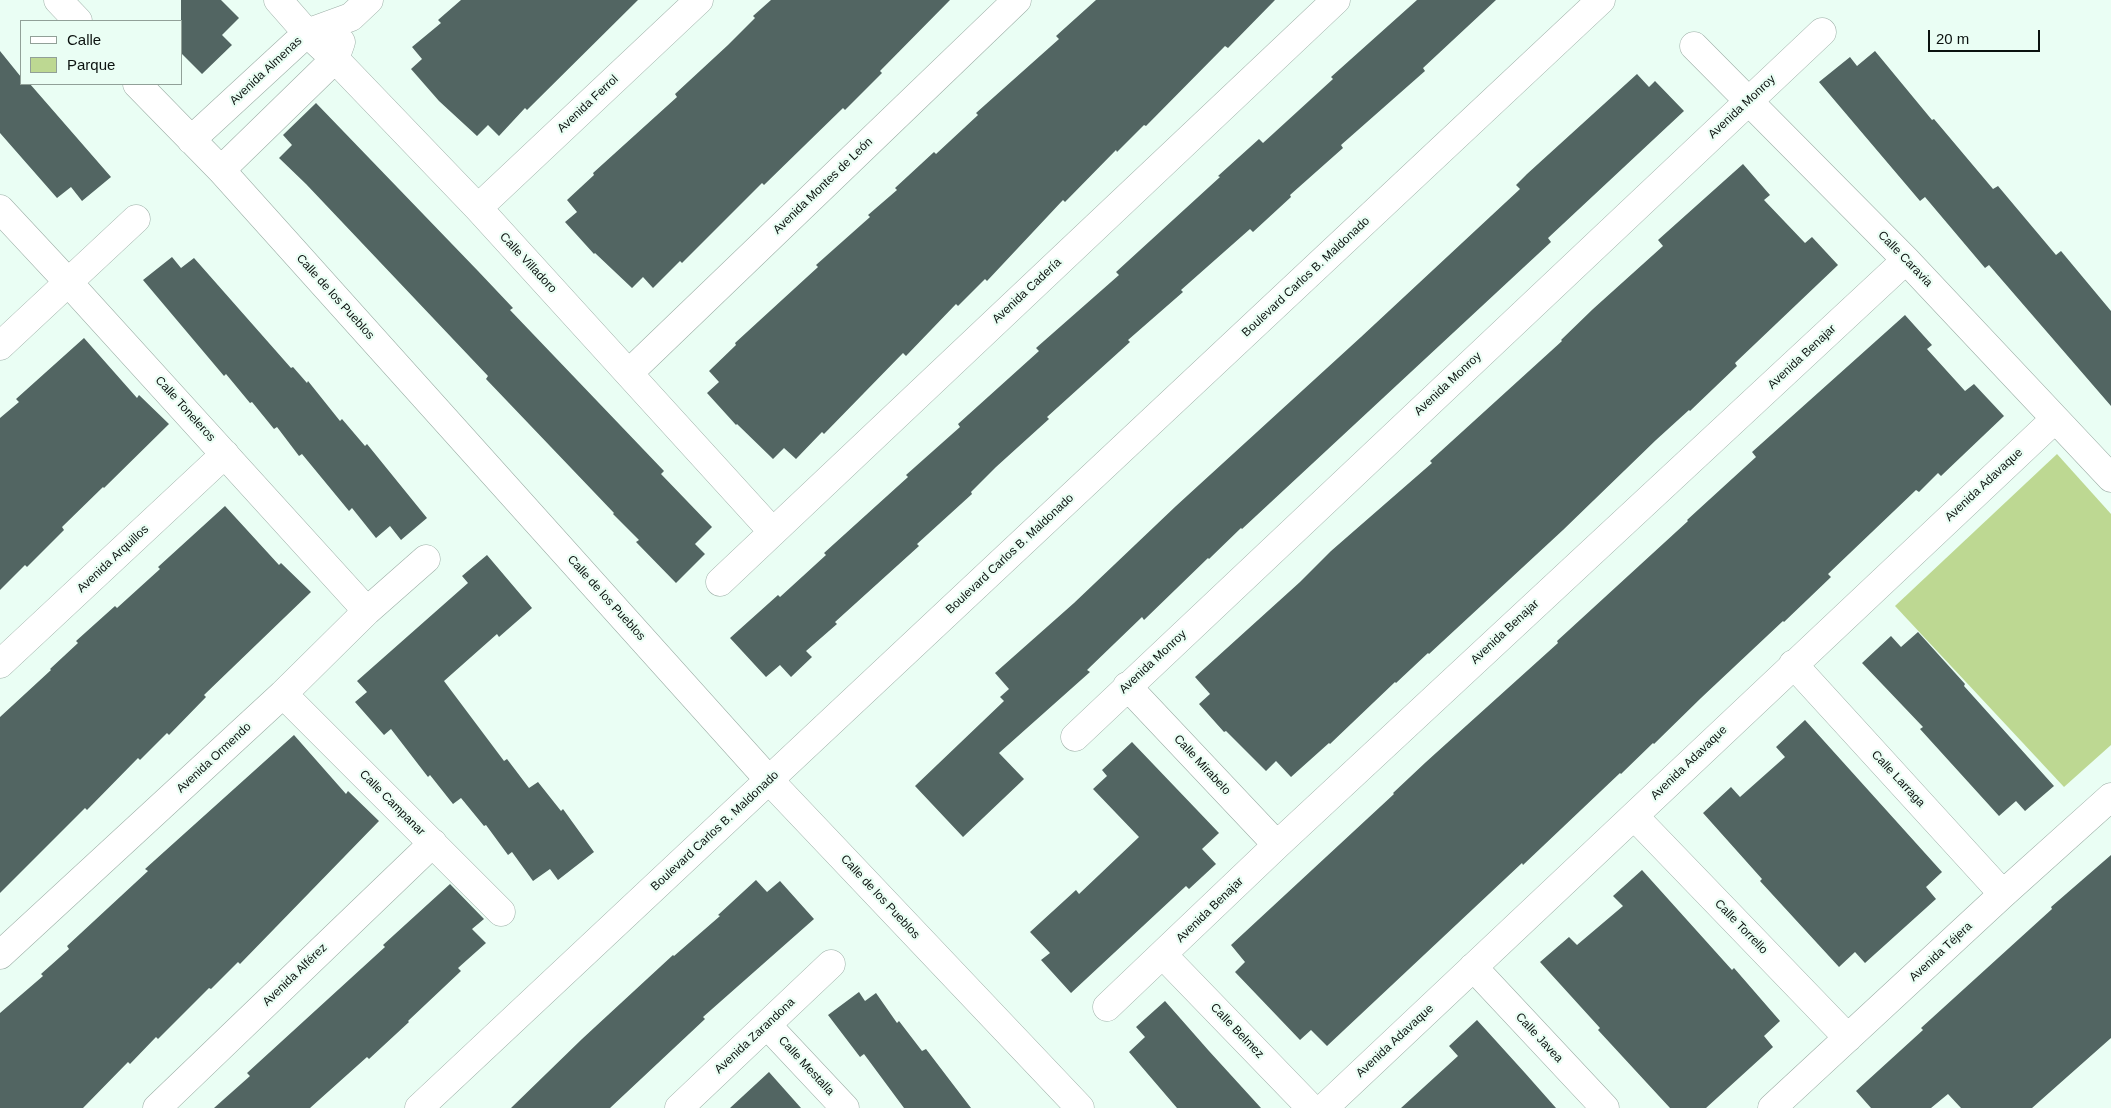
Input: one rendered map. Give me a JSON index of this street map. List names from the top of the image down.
{
  "streets": {
    "street": [
      "Avenida Almenas",
      "Avenida Ferrol",
      "Avenida Monroy",
      "Avenida Montes de León",
      "Calle Caravia",
      "Calle Villadoro",
      "Boulevard Carlos B. Maldonado",
      "Avenida Cadería",
      "Calle de los Pueblos",
      "Avenida Benajar",
      "Calle Toneleros",
      "Avenida Adavaque",
      "Avenida Arquillos",
      "Avenida Ormendo",
      "Calle Mirabelo",
      "Calle Larraga",
      "Calle Campanar",
      "Calle Torrello",
      "Avenida Téjera",
      "Avenida Alférez",
      "Calle Belmez",
      "Avenida Zarandona",
      "Calle Javea",
      "Calle Mestalla"
    ]
  },
  "crossings": [
    ["Avenida Almenas", "Calle Villadoro"],
    ["Avenida Almenas", "Calle de los Pueblos"],
    ["Avenida Ferrol", "Calle Villadoro"],
    ["Avenida Monroy", "Calle Caravia"],
    ["Avenida Monroy", "Calle Mirabelo"],
    ["Avenida Montes de León", "Calle Villadoro"],
    ["Calle Caravia", "Avenida Benajar"],
    ["Calle Caravia", "Avenida Adavaque"],
    ["Calle Villadoro", "Avenida Cadería"],
    ["Boulevard Carlos B. Maldonado", "Calle de los Pueblos"],
    ["Avenida Benajar", "Calle Mirabelo"],
    ["Avenida Benajar", "Calle Belmez"],
    ["Calle Toneleros", "Avenida Arquillos"],
    ["Calle Toneleros", "Avenida Ormendo"],
    ["Avenida Adavaque", "Calle Larraga"],
    ["Avenida Adavaque", "Calle Torrello"],
    ["Avenida Adavaque", "Calle Javea"],
    ["Avenida Ormendo", "Calle Campanar"],
    ["Calle Larraga", "Avenida Téjera"],
    ["Calle Campanar", "Avenida Alférez"],
    ["Calle Torrello", "Avenida Téjera"],
    ["Avenida Zarandona", "Calle Mestalla"]
  ],
  "legend": ["Calle", "Parque"],
  "scale_bar": "20 m"
}
